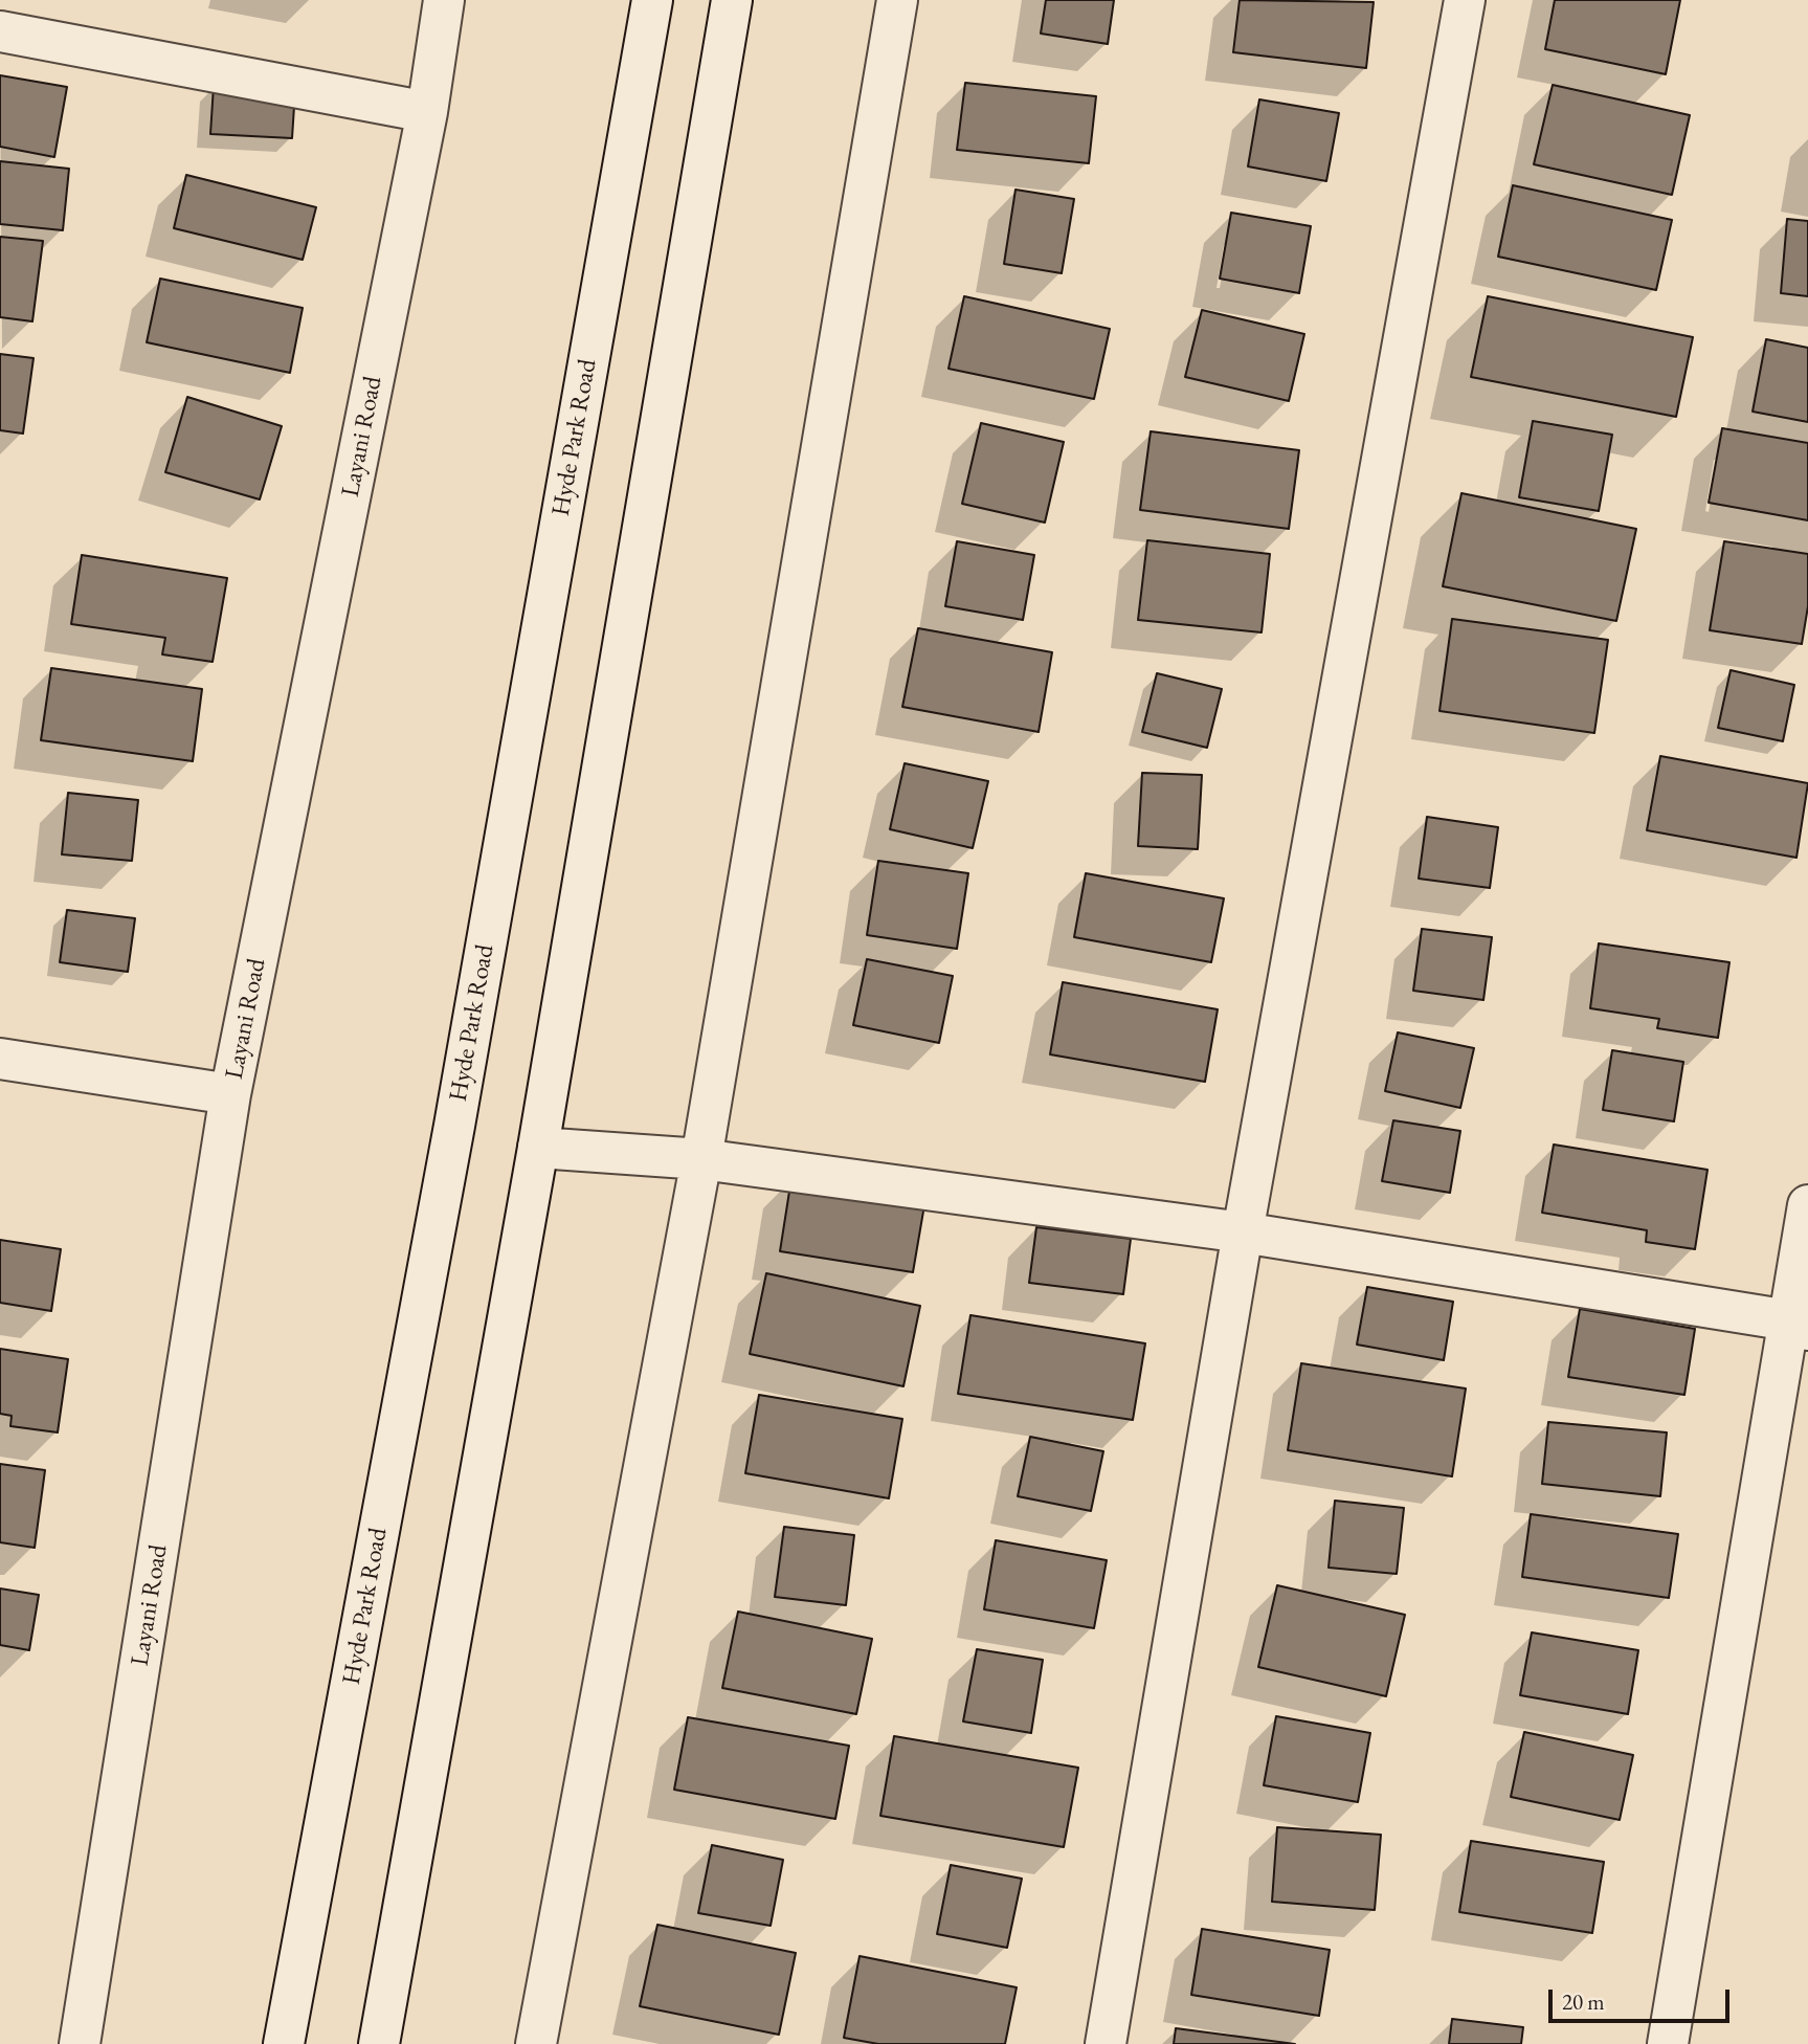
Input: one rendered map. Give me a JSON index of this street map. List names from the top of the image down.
{
  "streets": {
    "street": ["Layani Road", "Hyde Park Road"]
  },
  "scale_bar": "20 m"
}
